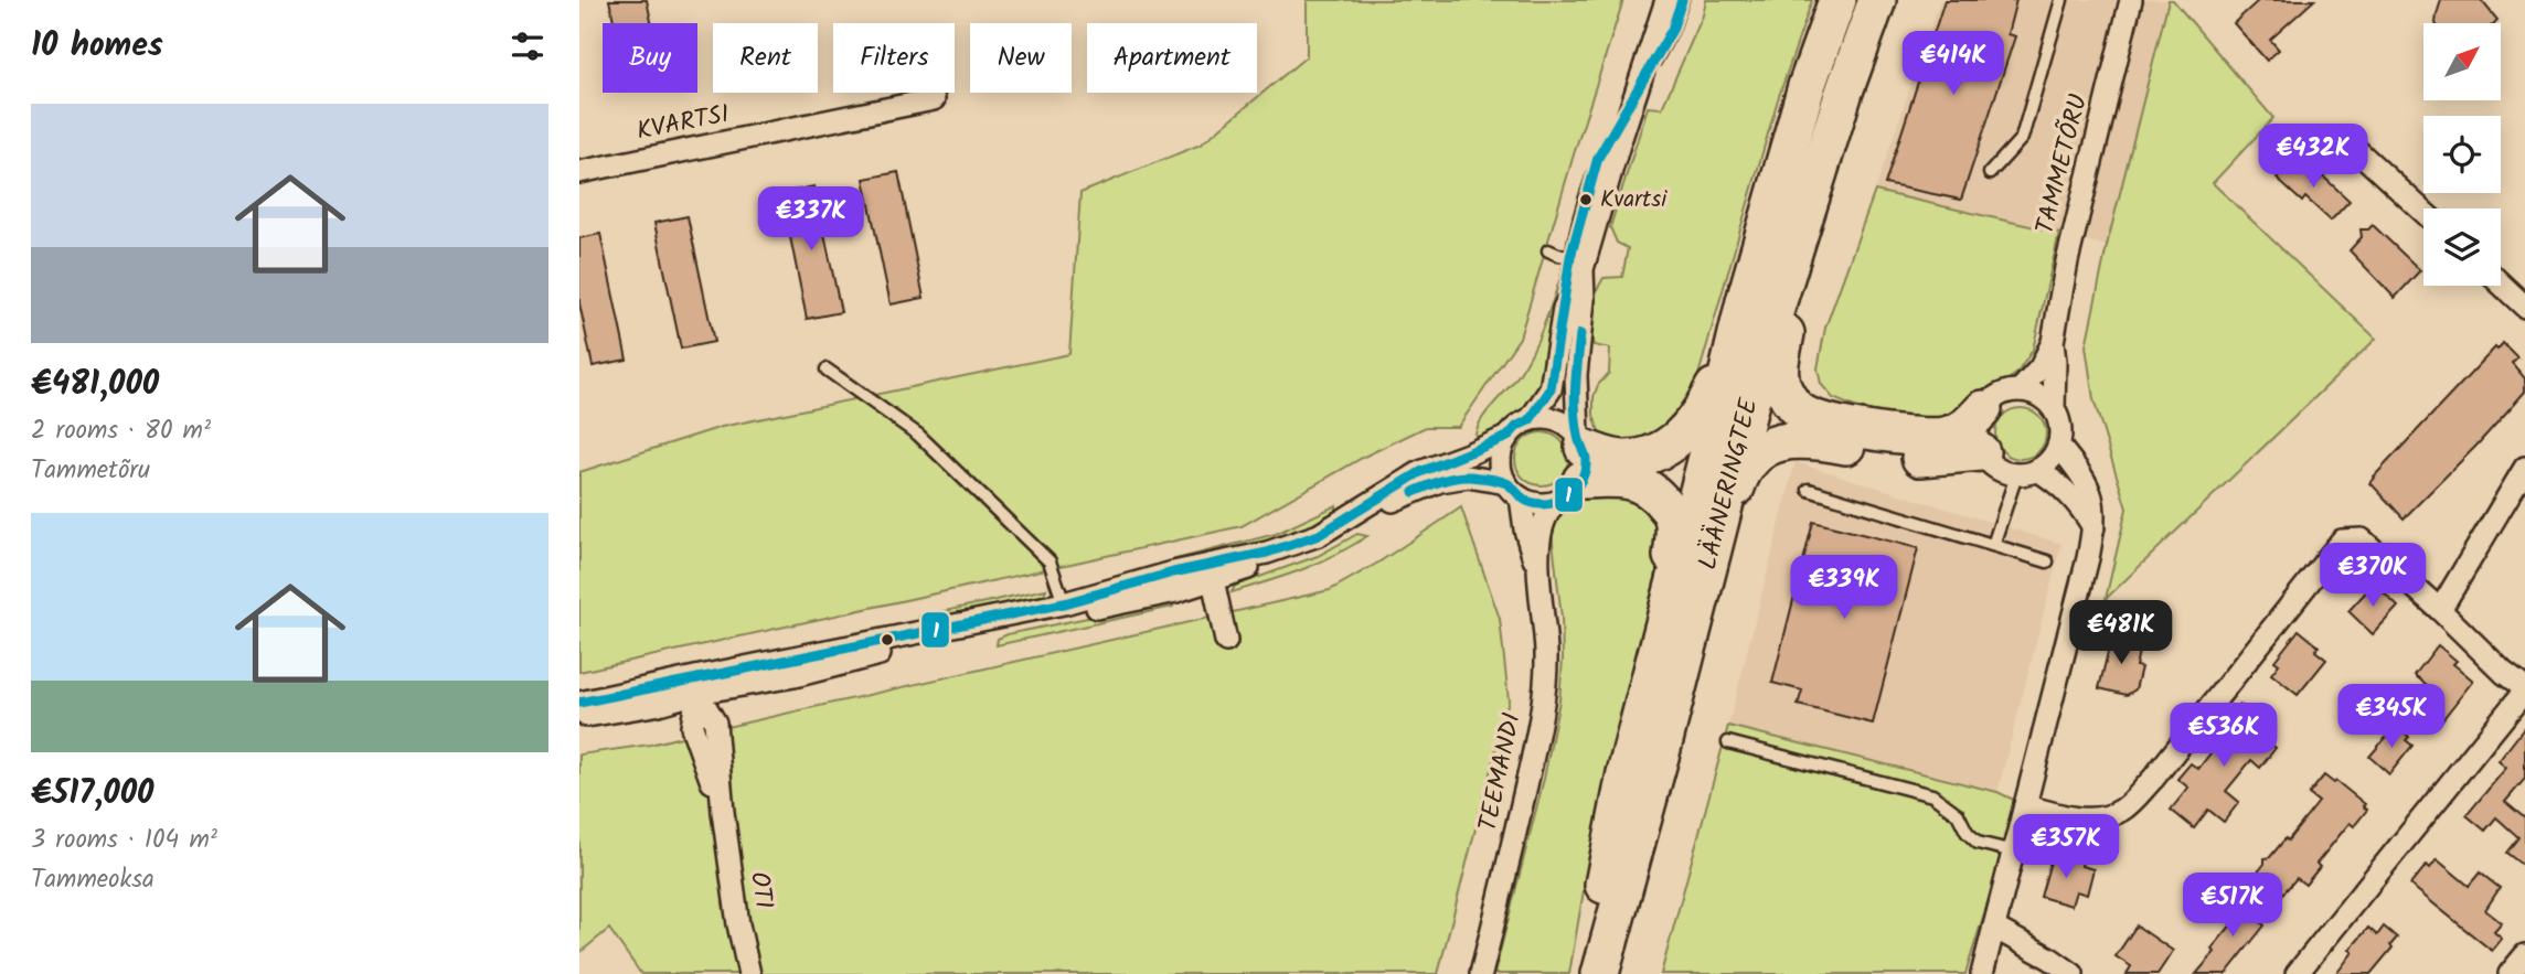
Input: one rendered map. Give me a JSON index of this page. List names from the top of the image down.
{
  "streets": {
    "highway": ["LÄÄNERINGTEE"],
    "street": [
      "KVARTSI",
      "TAMMETÕRU",
      "TEEMANDI",
      "OTI"
    ]
  },
  "places": ["Kvartsi"],
  "lines": ["transit line 1"],
  "north": "top right",
  "page": {
    "heading": "10 homes",
    "chip": [
      "Buy",
      "Rent",
      "Filters",
      "New",
      "Apartment"
    ],
    "price": [
      "€414K",
      "€432K",
      "€337K",
      "€370K",
      "€339K",
      "€481K",
      "€345K",
      "€536K",
      "€357K",
      "€517K"
    ],
    "list": [
      {
        "name": "€481,000",
        "note": "2 rooms · 80 m² · Tammetõru"
      },
      {
        "name": "€517,000",
        "note": "3 rooms · 104 m² · Tammeoksa"
      }
    ]
  }
}
